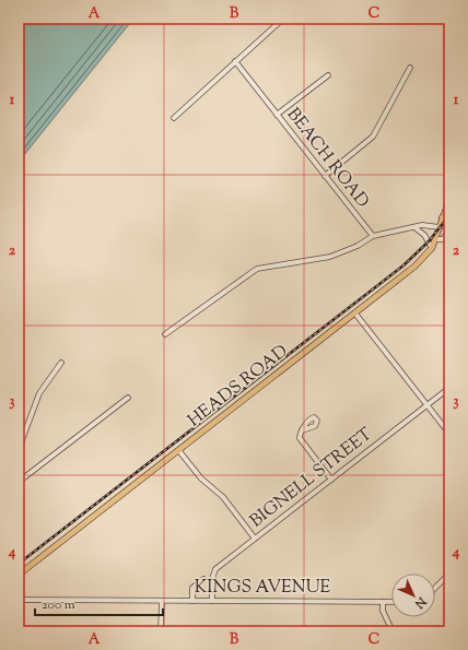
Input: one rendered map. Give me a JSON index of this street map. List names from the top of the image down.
{
  "streets": {
    "main road": ["HEADS ROAD"],
    "street": ["BEACH ROAD", "BIGNELL STREET", "KINGS AVENUE"]
  },
  "crossings": [
    ["BIGNELL STREET", "KINGS AVENUE"]
  ],
  "scale_bar": "200 m",
  "north": "bottom right",
  "grid": {
    "columns": ["A", "B", "C"],
    "rows": [
      "1",
      "2",
      "3",
      "4"
    ]
  }
}
